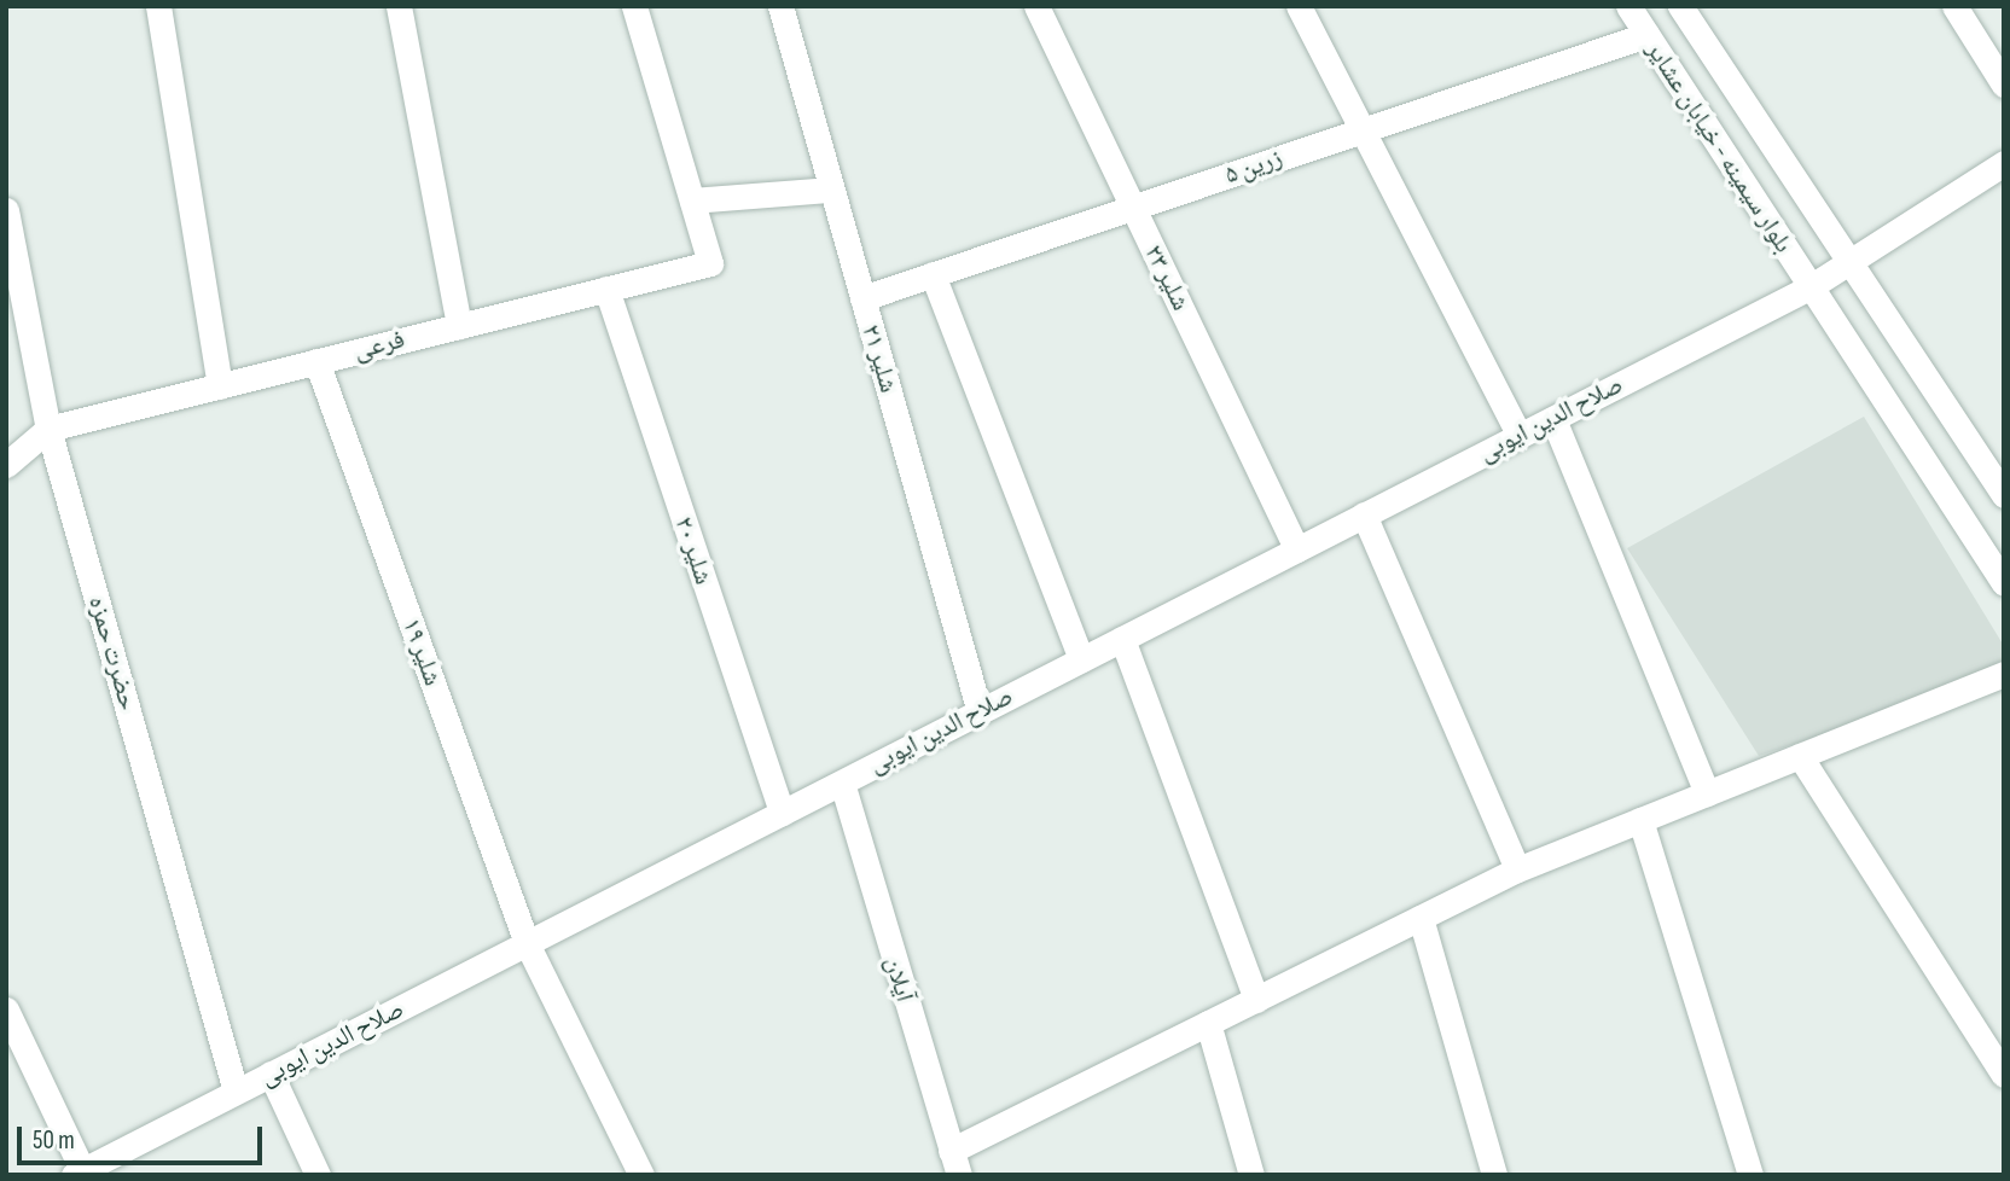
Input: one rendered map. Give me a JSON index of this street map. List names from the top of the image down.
{
  "streets": {
    "street": [
      "بلوار سیمینه - خیابان عشایر",
      "زرین ۵",
      "شلیر ۲۳",
      "فرعی",
      "شلیر ۲۱",
      "صلاح الدین ایوبی",
      "شلیر ۲۰",
      "شلیر ۱۹",
      "حضرت حمزه",
      "آیلان"
    ]
  },
  "crossings": [
    ["بلوار سیمینه - خیابان عشایر", "زرین ۵"],
    ["بلوار سیمینه - خیابان عشایر", "صلاح الدین ایوبی"],
    ["زرین ۵", "شلیر ۲۳"],
    ["زرین ۵", "شلیر ۲۱"],
    ["شلیر ۲۳", "صلاح الدین ایوبی"],
    ["فرعی", "شلیر ۲۰"],
    ["فرعی", "شلیر ۱۹"],
    ["فرعی", "حضرت حمزه"],
    ["شلیر ۲۱", "صلاح الدین ایوبی"],
    ["صلاح الدین ایوبی", "شلیر ۲۰"],
    ["صلاح الدین ایوبی", "شلیر ۱۹"],
    ["صلاح الدین ایوبی", "حضرت حمزه"],
    ["صلاح الدین ایوبی", "آیلان"]
  ],
  "scale_bar": "50 m"
}
